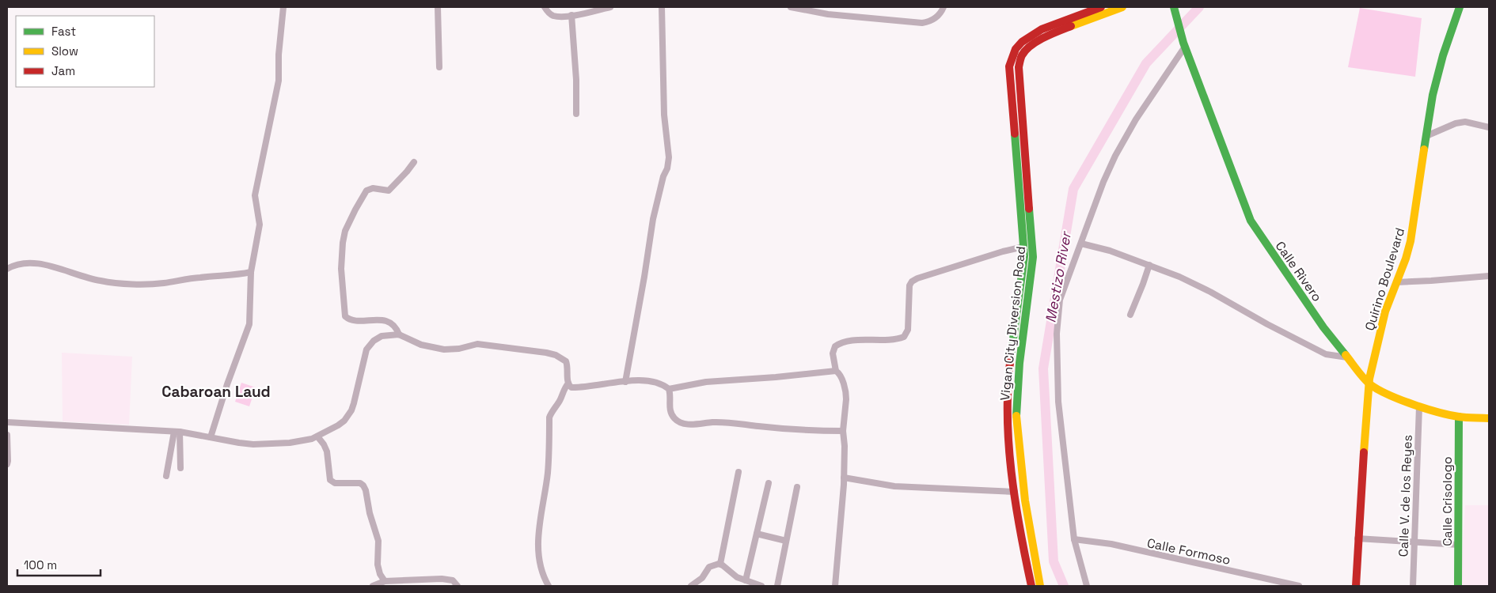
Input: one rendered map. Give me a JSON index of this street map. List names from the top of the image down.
{
  "streets": {
    "main road": [
      "Calle Rivero",
      "Quirino Boulevard",
      "Vigan City Diversion Road",
      "Calle Crisologo"
    ],
    "street": ["Calle V. de los Reyes", "Calle Formoso"]
  },
  "crossings": [
    ["Calle Rivero", "Quirino Boulevard"],
    ["Calle Rivero", "Calle V. de los Reyes"],
    ["Calle Rivero", "Calle Crisologo"]
  ],
  "districts": ["Cabaroan Laud"],
  "water": ["Mestizo River"],
  "legend": ["Fast", "Slow", "Jam"],
  "scale_bar": "100 m"
}
